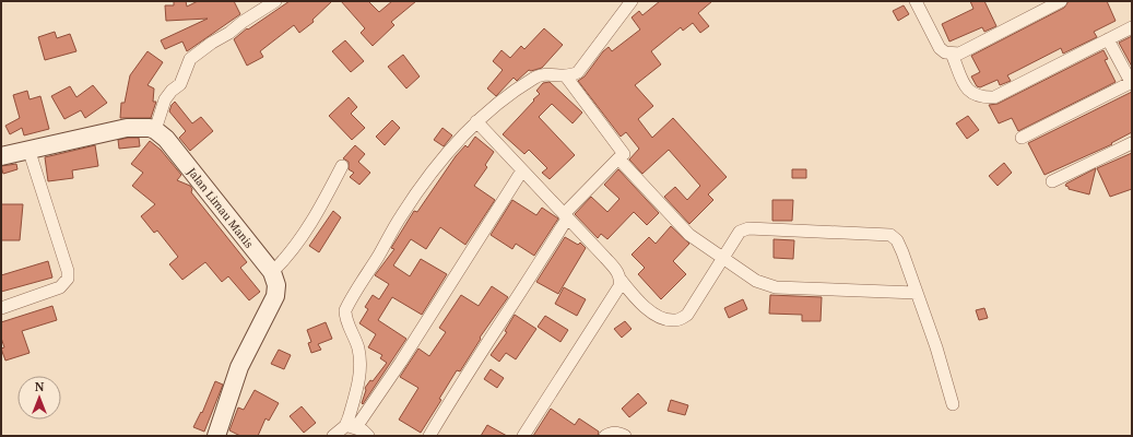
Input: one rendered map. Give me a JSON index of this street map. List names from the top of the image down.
{
  "streets": {
    "street": ["Jalan Limau Manis"]
  },
  "north": "top"
}
